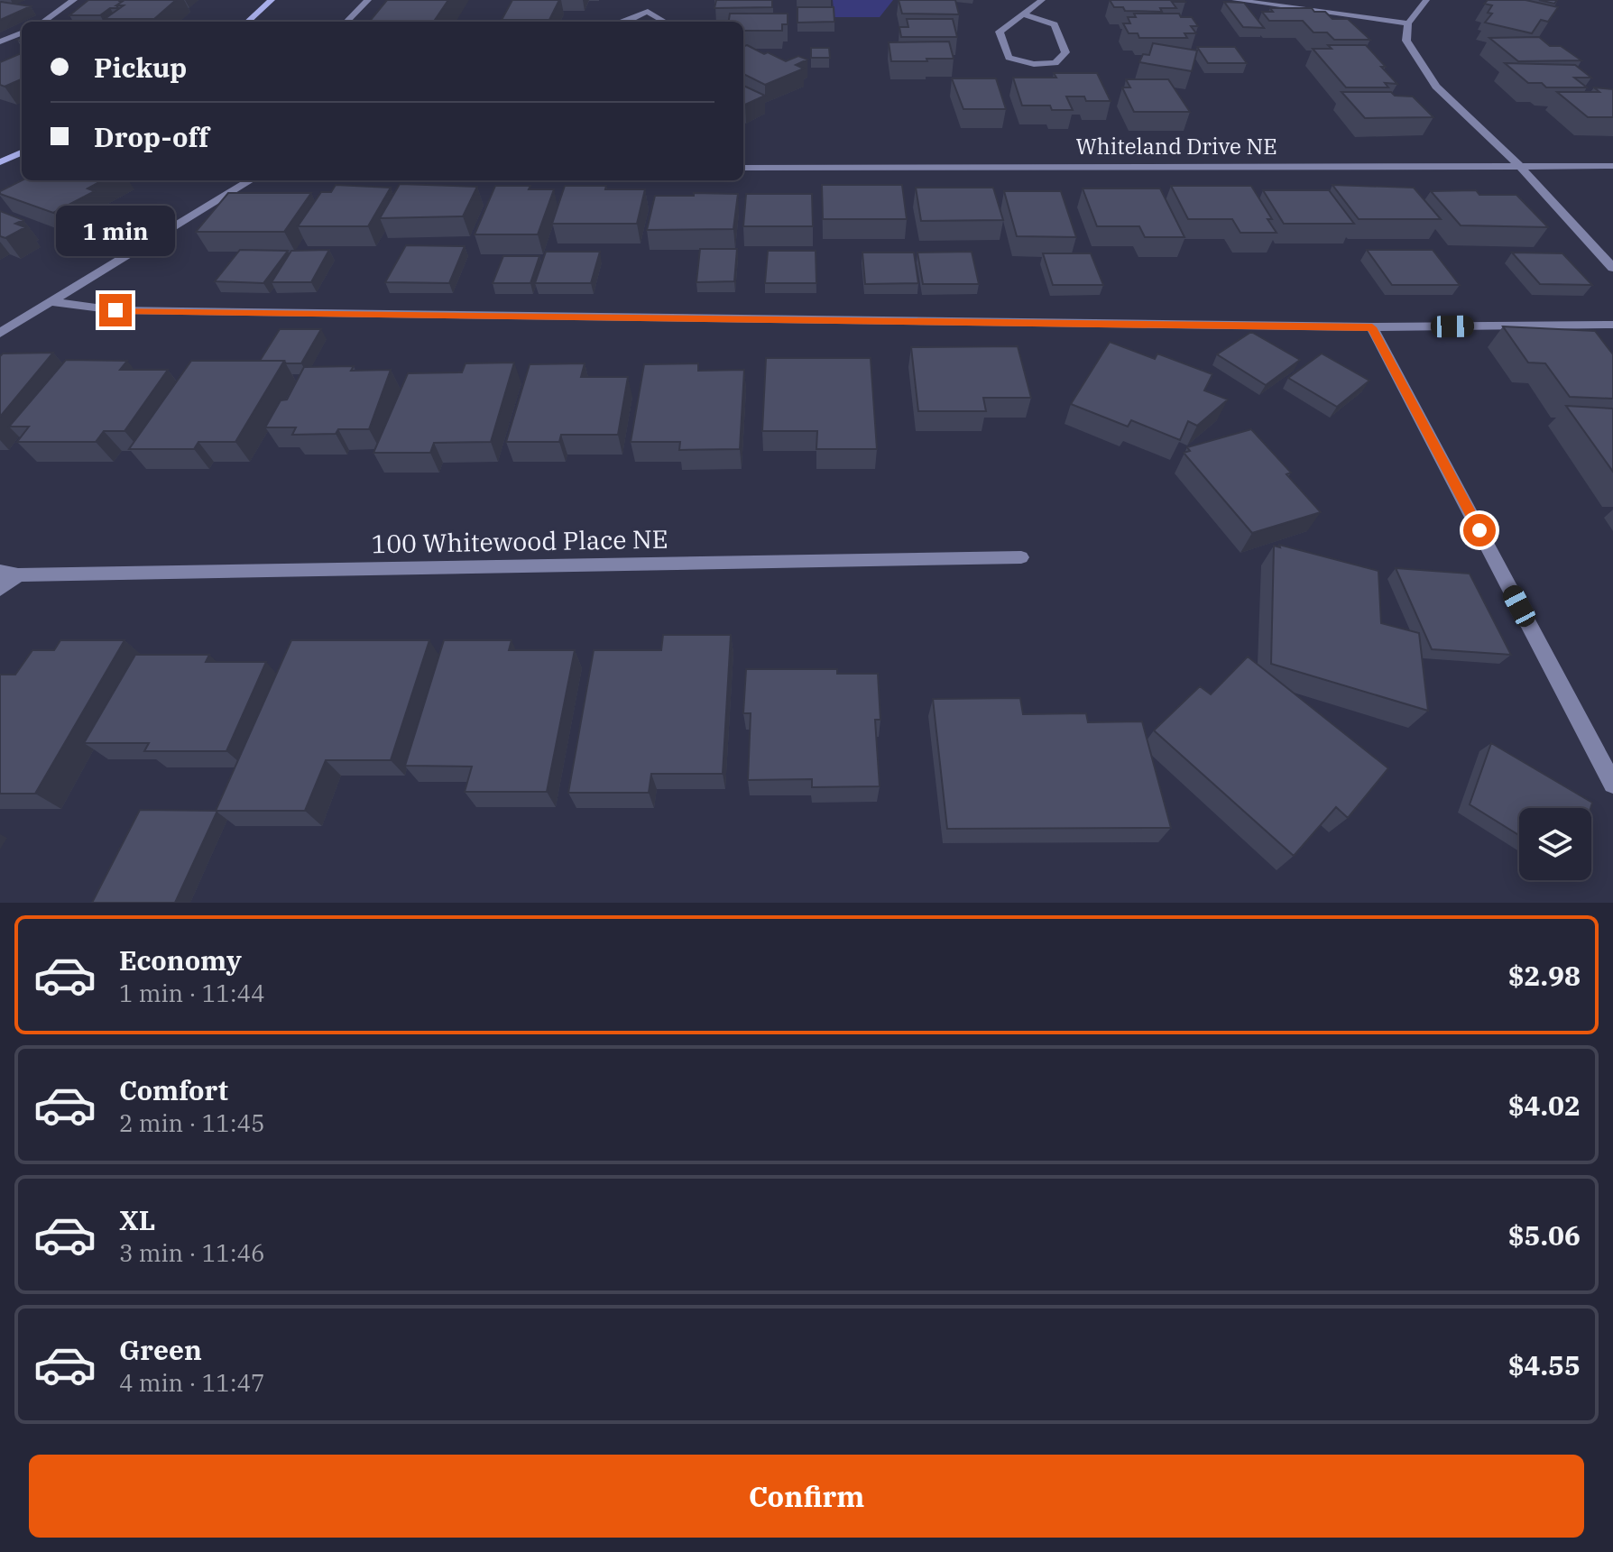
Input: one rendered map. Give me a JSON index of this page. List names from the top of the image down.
{
  "streets": {
    "street": ["Whiteland Drive NE", "100 Whitewood Place NE"]
  },
  "page": {
    "banner": ["Pickup", "Drop-off"],
    "bubble": "1 min",
    "list": [
      {
        "name": "Economy",
        "note": "1 min · 11:44",
        "value": "$2.98"
      },
      {
        "name": "Comfort",
        "note": "2 min · 11:45",
        "value": "$4.02"
      },
      {
        "name": "XL",
        "note": "3 min · 11:46",
        "value": "$5.06"
      },
      {
        "name": "Green",
        "note": "4 min · 11:47",
        "value": "$4.55"
      }
    ],
    "buttons": "Confirm"
  }
}
